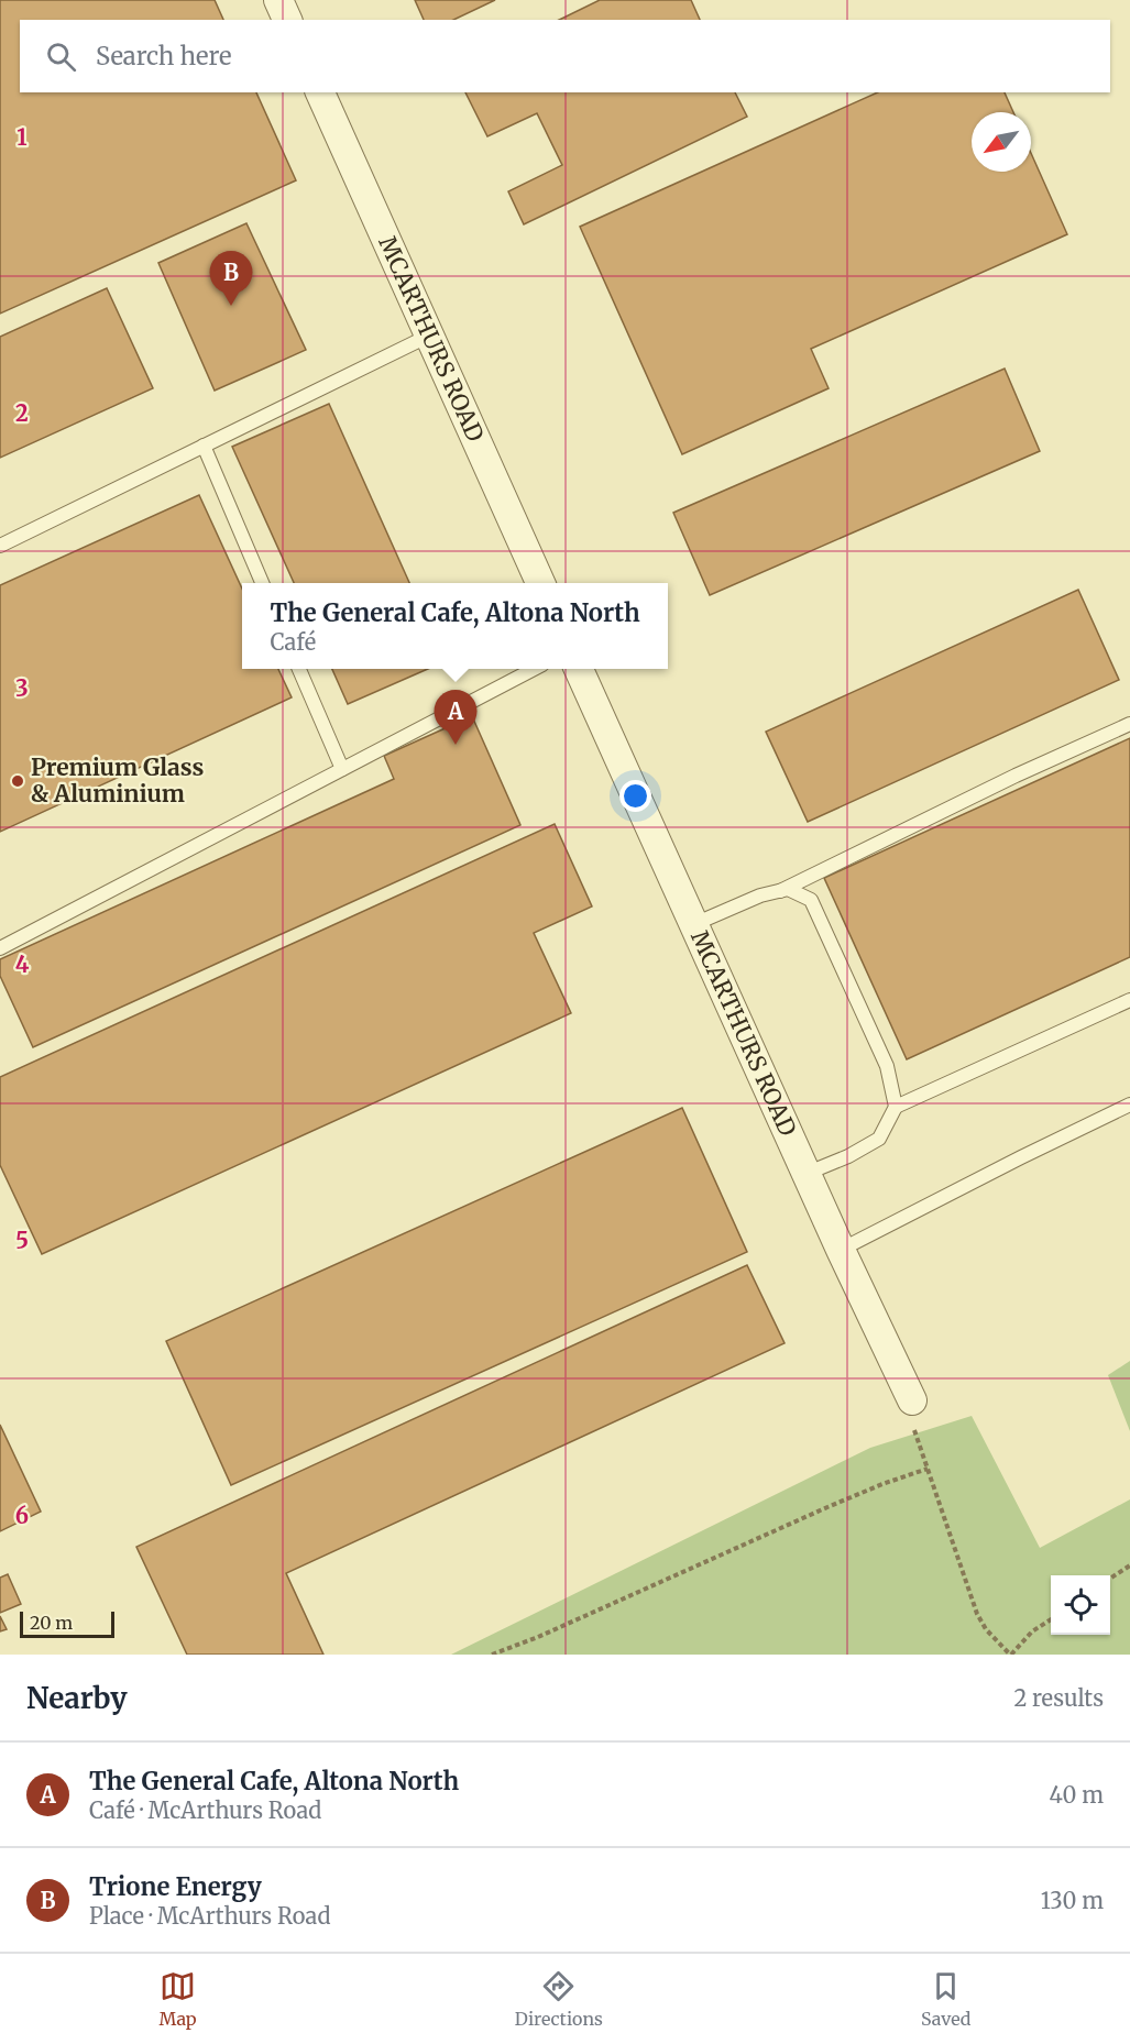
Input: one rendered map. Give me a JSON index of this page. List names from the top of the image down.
{
  "streets": {
    "street": ["MCARTHURS ROAD"]
  },
  "places": ["Premium Glass & Aluminium"],
  "scale_bar": "20 m",
  "north": "bottom left",
  "page": {
    "search": "Search here",
    "pins": ["B", "A"],
    "popup": ["The General Cafe, Altona North", "Café"],
    "scale": "20 m",
    "heading": ["Nearby", "2 results"],
    "list": [
      {
        "mark": "A",
        "name": "The General Cafe, Altona North",
        "note": "Café · McArthurs Road",
        "value": "40 m"
      },
      {
        "mark": "B",
        "name": "Trione Energy",
        "note": "Place · McArthurs Road",
        "value": "130 m"
      }
    ],
    "nav": ["Map", "Directions", "Saved"]
  },
  "grid": {
    "rows": [
      "1",
      "2",
      "3",
      "4",
      "5",
      "6"
    ]
  }
}
